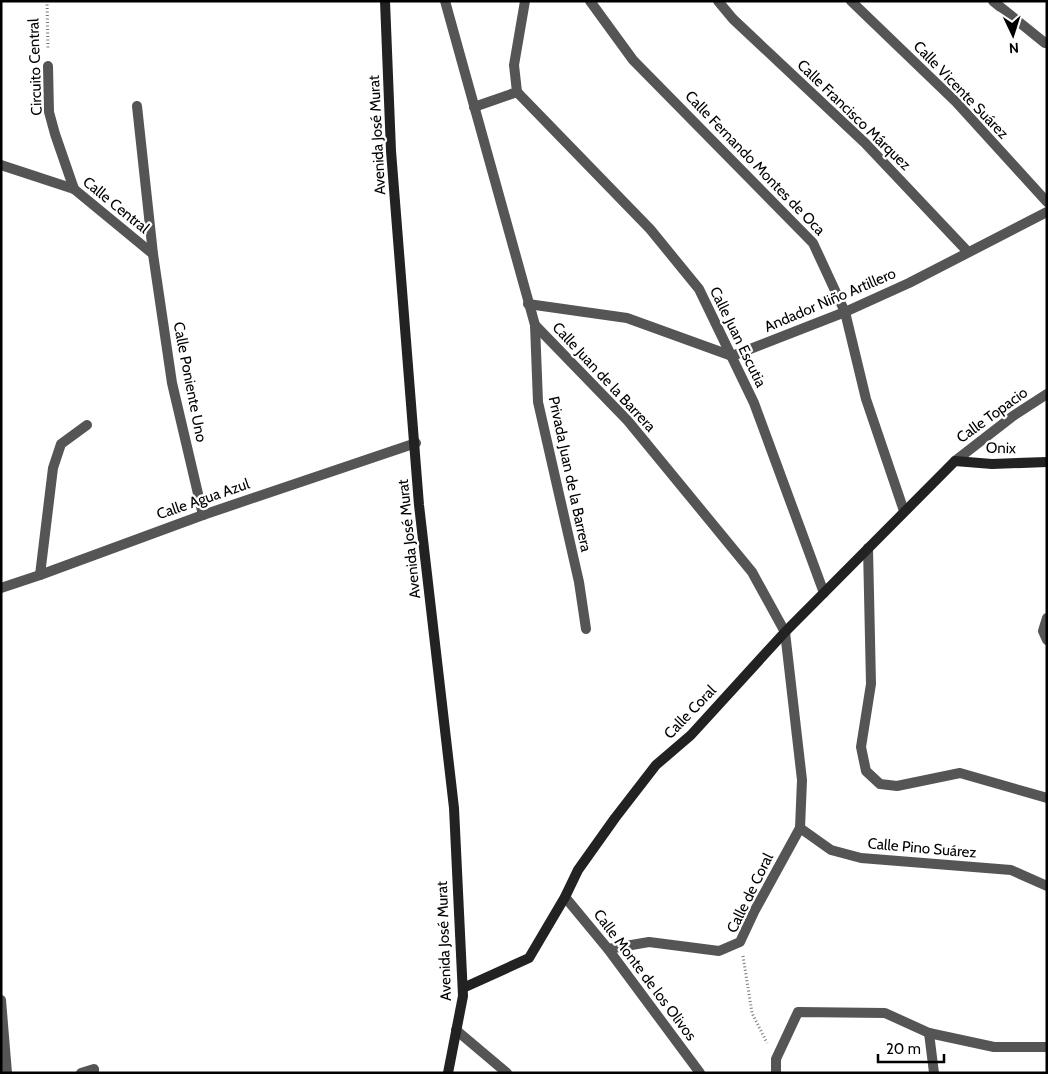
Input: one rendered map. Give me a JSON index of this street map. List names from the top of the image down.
{
  "streets": {
    "street": [
      "Circuito Central",
      "Calle Vicente Suárez",
      "Calle Francisco Márquez",
      "Avenida José Murat",
      "Calle Fernando Montes de Oca",
      "Calle Central",
      "Andador Niño Artillero",
      "Calle Juan Escutia",
      "Calle Juan de la Barrera",
      "Calle Poniente Uno",
      "Calle Topacio",
      "Onix",
      "Privada Juan de la Barrera",
      "Calle Agua Azul",
      "Calle Coral",
      "Calle Pino Suárez",
      "Calle de Coral",
      "Calle Monte de los Olivos"
    ]
  },
  "crossings": [
    ["Circuito Central", "Calle Central"],
    ["Calle Francisco Márquez", "Andador Niño Artillero"],
    ["Avenida José Murat", "Calle Agua Azul"],
    ["Avenida José Murat", "Calle Coral"],
    ["Calle Fernando Montes de Oca", "Andador Niño Artillero"],
    ["Calle Fernando Montes de Oca", "Calle Coral"],
    ["Calle Central", "Calle Poniente Uno"],
    ["Andador Niño Artillero", "Calle Juan Escutia"],
    ["Calle Juan Escutia", "Calle Coral"],
    ["Calle Juan de la Barrera", "Privada Juan de la Barrera"],
    ["Calle Juan de la Barrera", "Calle Coral"],
    ["Calle Poniente Uno", "Calle Agua Azul"],
    ["Calle Topacio", "Onix"],
    ["Calle Topacio", "Calle Coral"],
    ["Onix", "Calle Coral"],
    ["Calle Coral", "Calle Monte de los Olivos"],
    ["Calle Pino Suárez", "Calle de Coral"]
  ],
  "scale_bar": "20 m",
  "north": "bottom"
}
